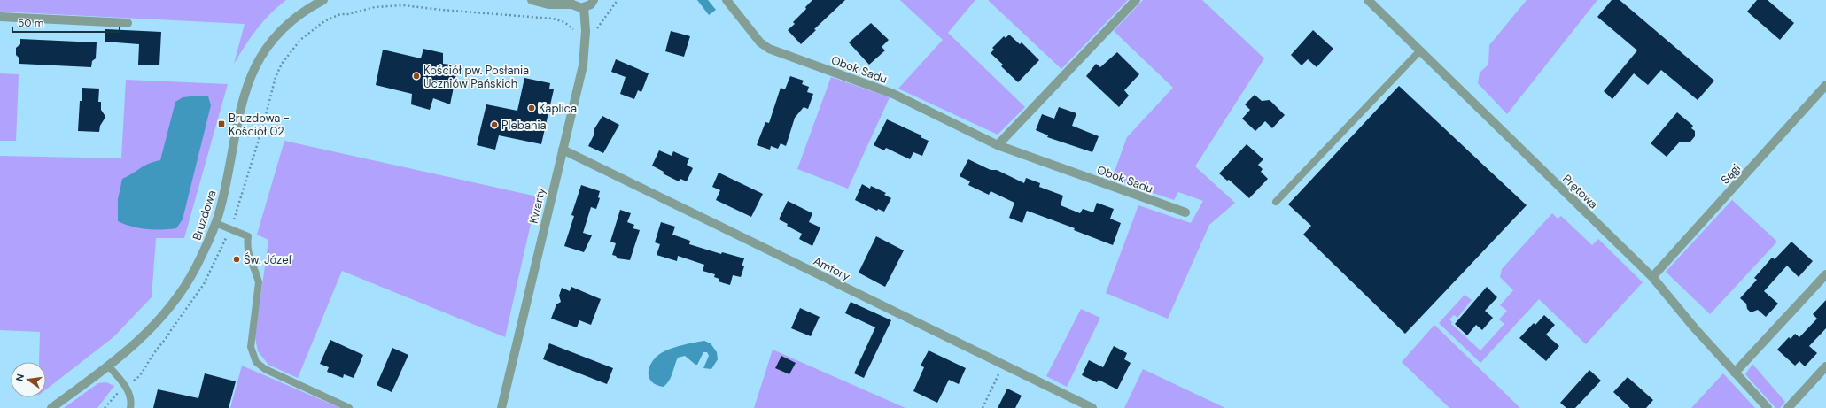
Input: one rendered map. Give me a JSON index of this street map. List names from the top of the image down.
{
  "streets": {
    "street": [
      "Obok Sadu",
      "Sągi",
      "Prętowa",
      "Kwarty",
      "Bruzdowa",
      "Amfory"
    ]
  },
  "crossings": [
    ["Sągi", "Prętowa"],
    ["Kwarty", "Amfory"]
  ],
  "places": {
    "other": [
      "Kościół pw. Posłania Uczniów Pańskich",
      "Kaplica",
      "Plebania",
      "Św. Józef"
    ],
    "transit": ["Bruzdowa - Kościół 02"]
  },
  "scale_bar": "50 m",
  "north": "left"
}
